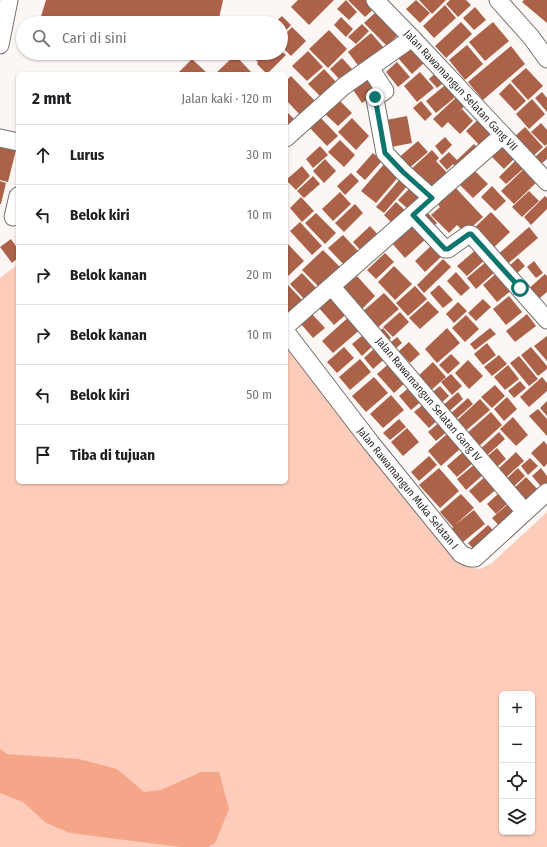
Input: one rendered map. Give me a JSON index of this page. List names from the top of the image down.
{
  "streets": {
    "street": ["Jalan Rawamangun Selatan Gang VII", "Jalan Rawamangun Selatan Gang IV", "Jalan Rawamangun Muka Selatan I"]
  },
  "crossings": [
    ["Jalan Rawamangun Selatan Gang IV", "Jalan Rawamangun Muka Selatan I"]
  ],
  "page": {
    "search": "Cari di sini",
    "heading": ["2 mnt", "Jalan kaki · 120 m"],
    "list": [
      ["Lurus", "30 m"],
      ["Belok kiri", "10 m"],
      ["Belok kanan", "20 m"],
      ["Belok kanan", "10 m"],
      ["Belok kiri", "50 m"],
      "Tiba di tujuan"
    ],
    "map_buttons": ["+", "−"]
  }
}
